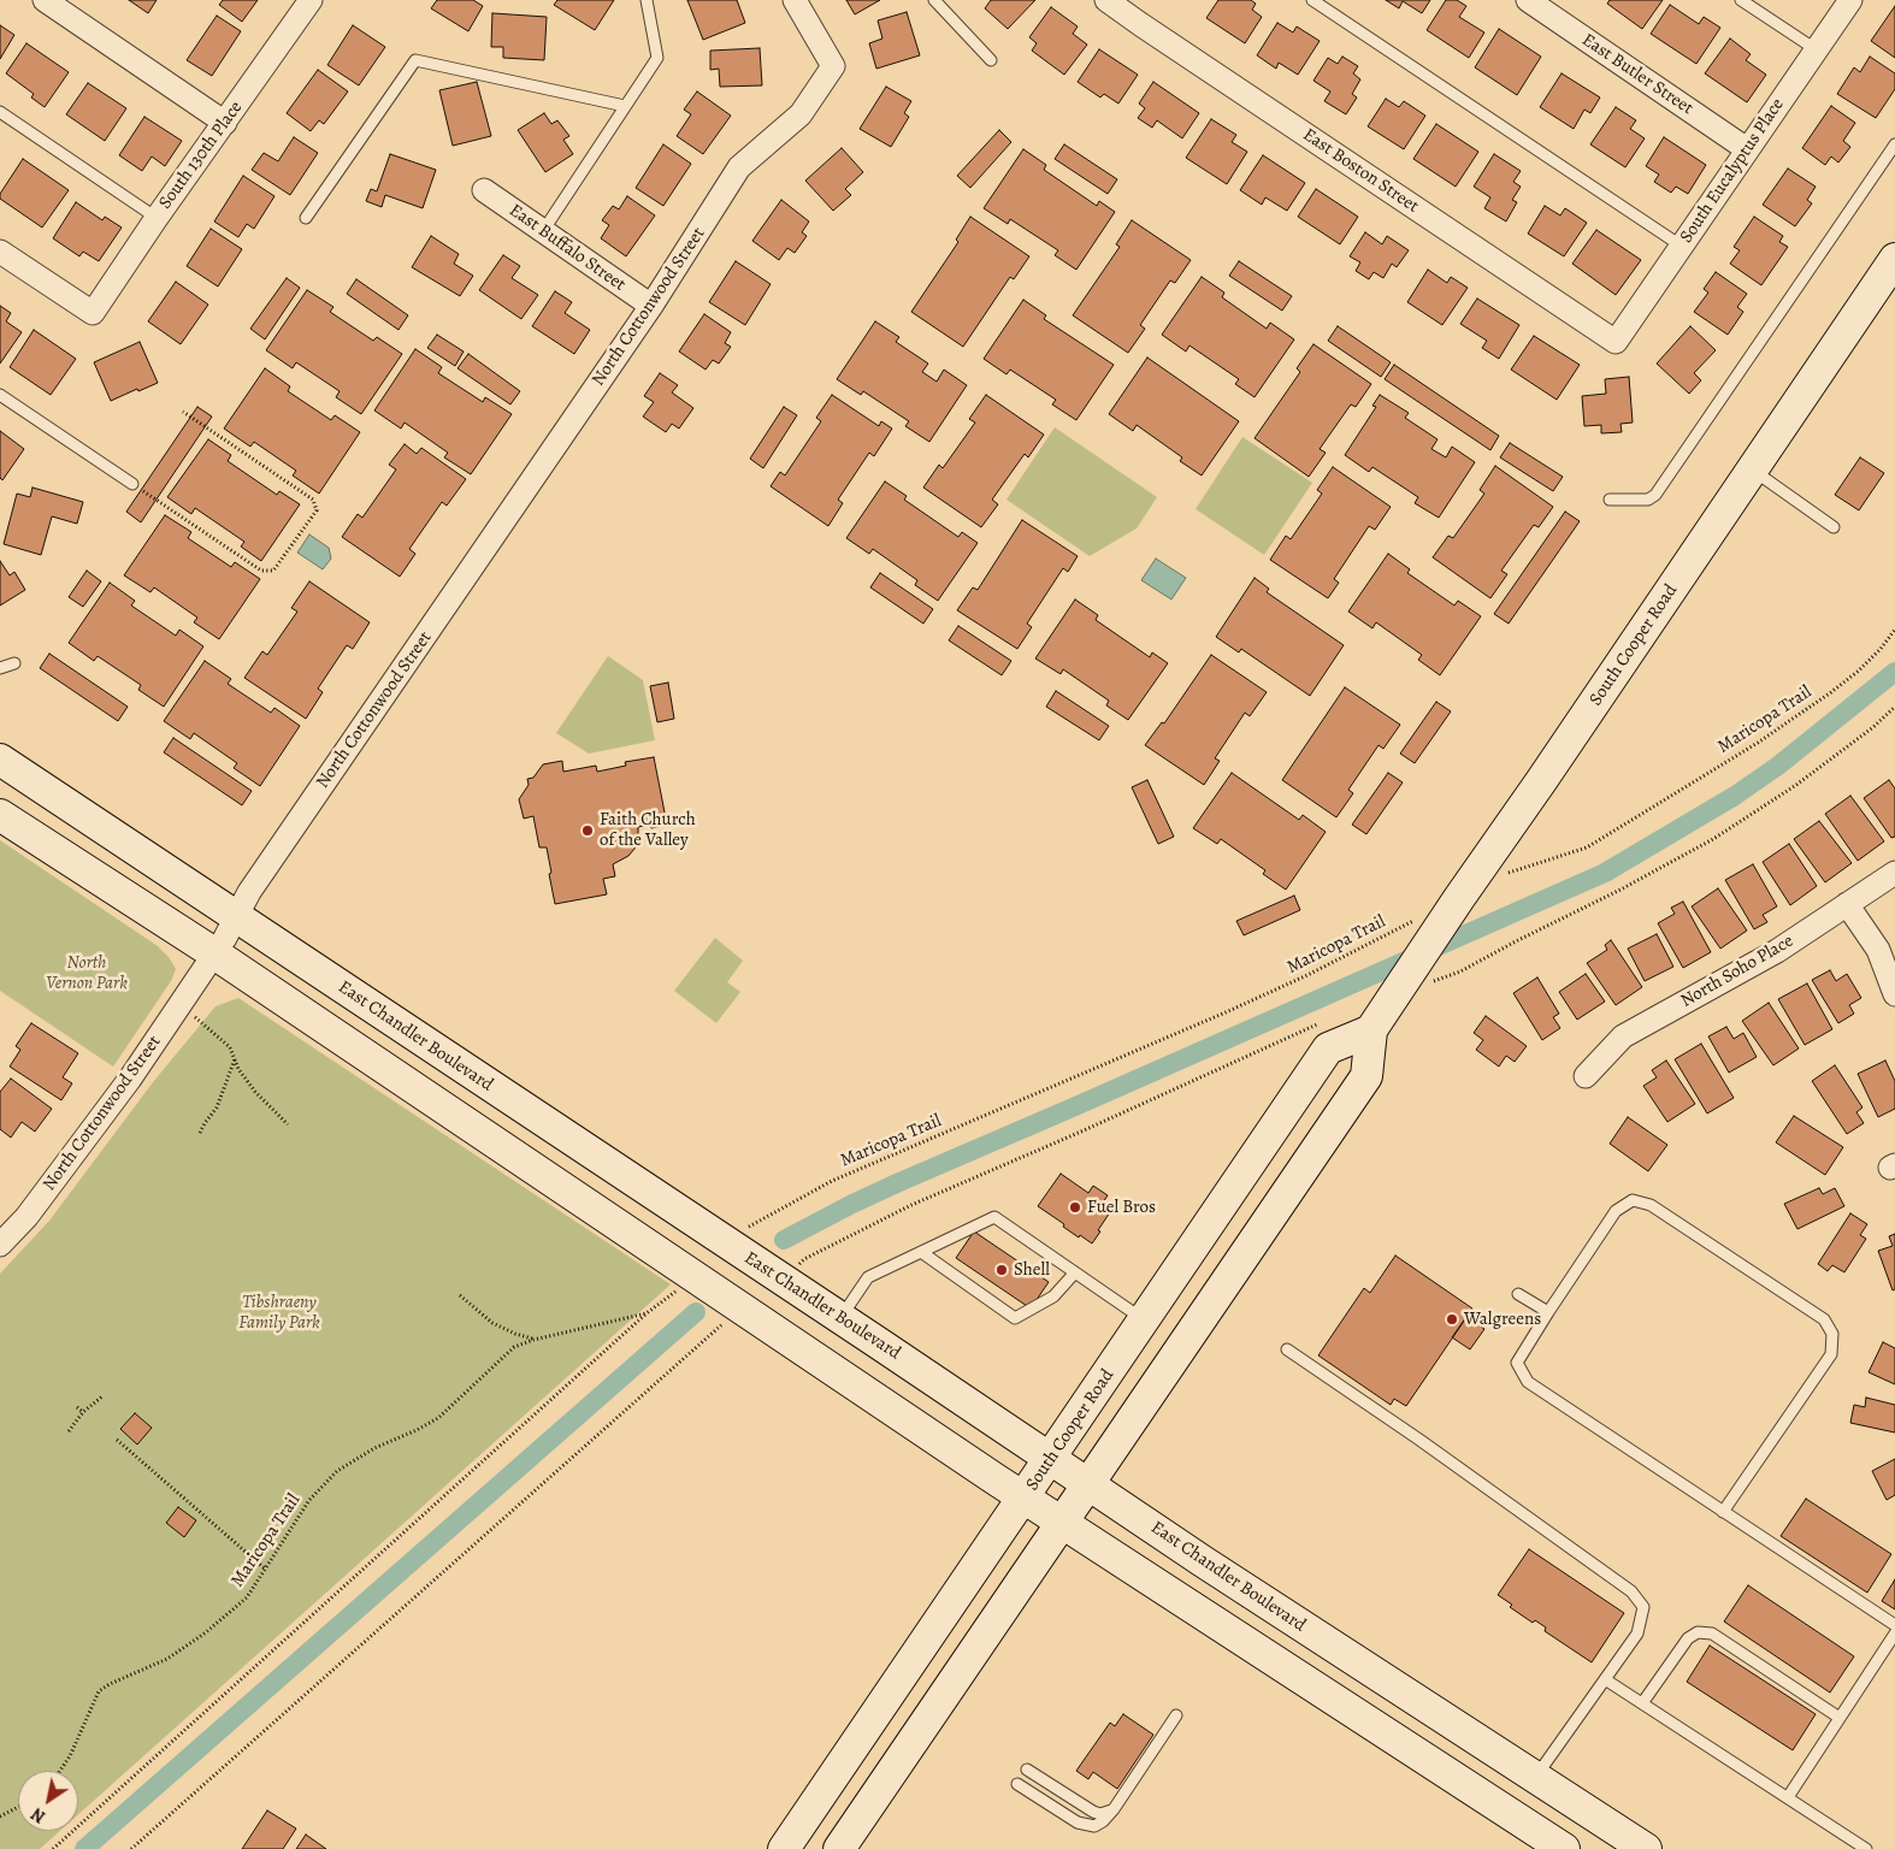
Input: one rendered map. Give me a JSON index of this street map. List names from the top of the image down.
{
  "streets": {
    "main road": ["South Cooper Road", "East Chandler Boulevard"],
    "street": [
      "East Butler Street",
      "South 130th Place",
      "East Boston Street",
      "South Eucalyptus Place",
      "East Buffalo Street",
      "North Cottonwood Street",
      "North Soho Place"
    ],
    "path": ["Maricopa Trail"]
  },
  "crossings": [
    ["East Butler Street", "South Eucalyptus Place"],
    ["East Boston Street", "South Eucalyptus Place"],
    ["East Buffalo Street", "North Cottonwood Street"],
    ["North Cottonwood Street", "East Chandler Boulevard"],
    ["South Cooper Road", "East Chandler Boulevard"],
    ["Maricopa Trail", "East Chandler Boulevard"]
  ],
  "parks": ["North Vernon Park", "Tibshraeny Family Park"],
  "places": [
    "Faith Church of the Valley",
    "Fuel Bros",
    "Shell",
    "Walgreens"
  ],
  "north": "bottom left"
}
